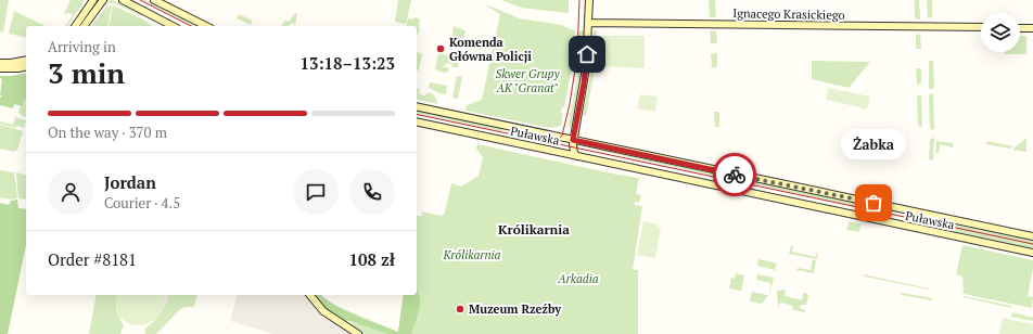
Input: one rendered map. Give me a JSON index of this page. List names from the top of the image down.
{
  "streets": {
    "main road": ["Ignacego Krasickiego", "Puławska"]
  },
  "districts": ["Królikarnia"],
  "parks": ["Skwer Grupy AK \"Granat\"", "Królikarnia", "Arkadia"],
  "places": ["Komenda Główna Policji", "Żabka", "Muzeum Rzeźby"],
  "page": {
    "heading": ["3 min", "Arriving in", "13:18–13:23"],
    "panel": [
      "Jordan",
      "Courier · 4.5",
      "Order #8181",
      "108 zł"
    ],
    "bar": "On the way · 370 m",
    "bubble": "Żabka"
  }
}
